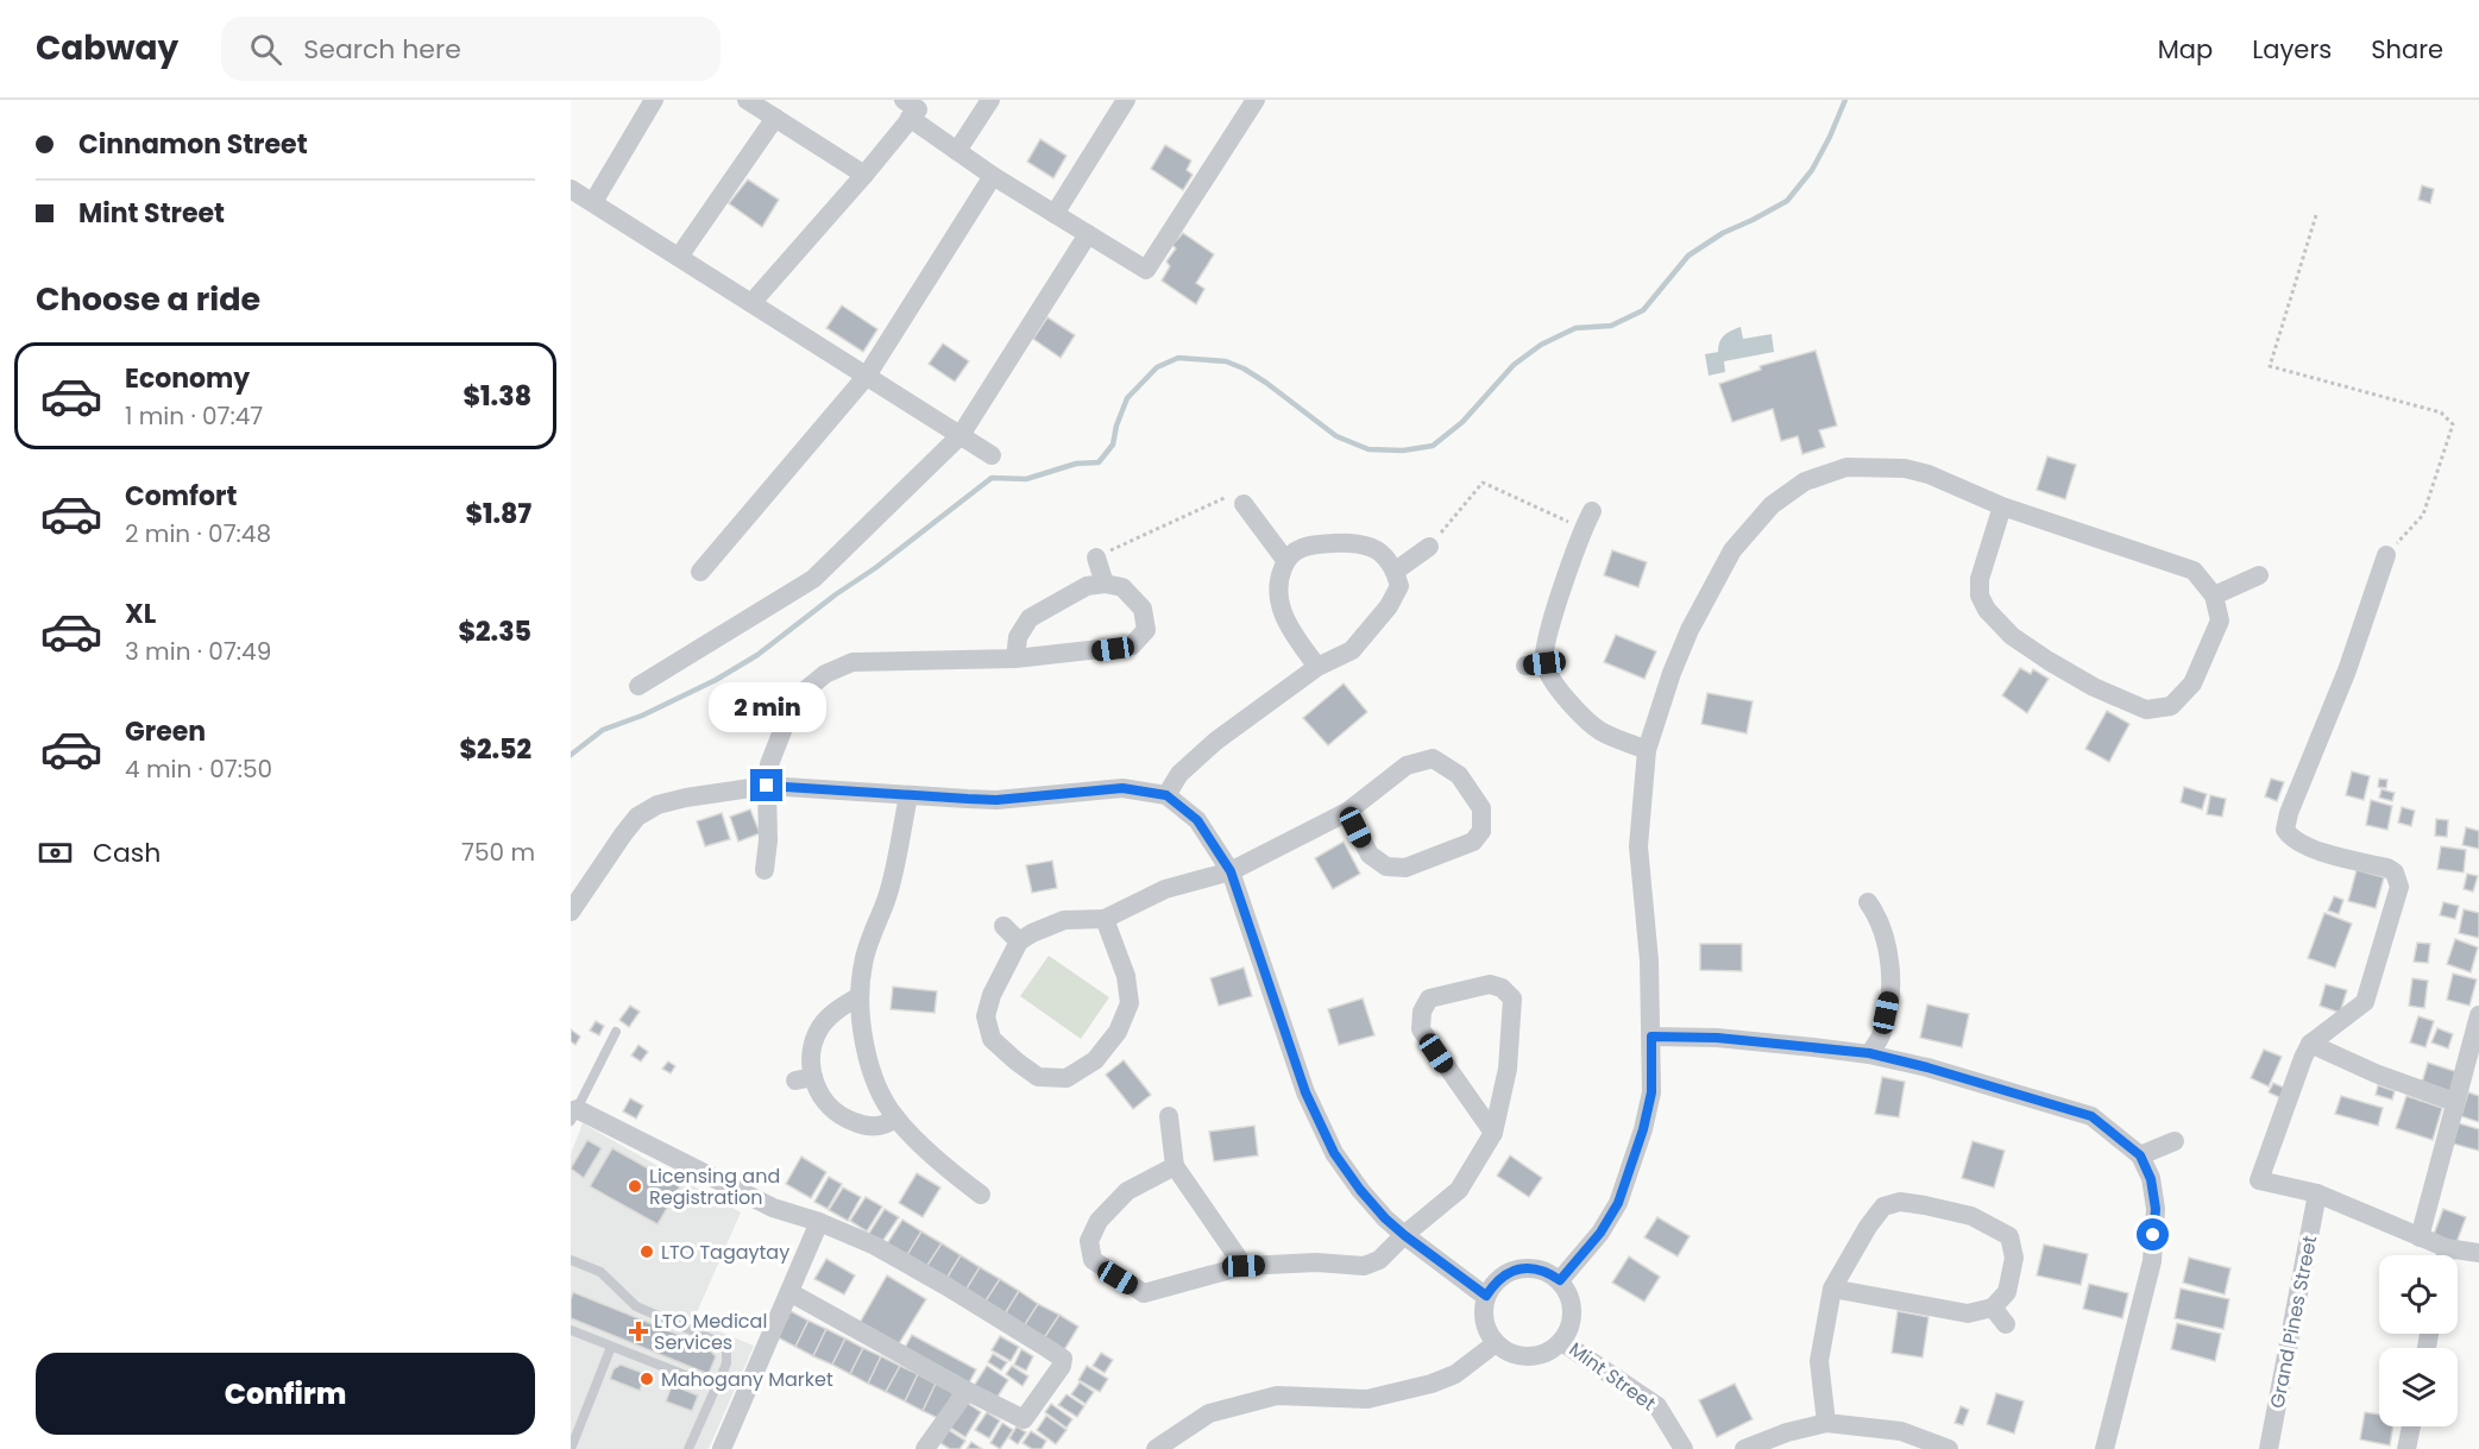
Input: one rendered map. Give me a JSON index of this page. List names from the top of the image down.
{
  "streets": {
    "street": ["Grand Pines Street", "Mint Street"]
  },
  "places": {
    "other": ["Licensing and Registration", "LTO Tagaytay", "Mahogany Market"],
    "health": ["LTO Medical Services"]
  },
  "page": {
    "header": "Cabway",
    "search": "Search here",
    "nav": ["Map", "Layers", "Share"],
    "banner": ["Cinnamon Street", "Mint Street"],
    "heading": "Choose a ride",
    "list": [
      {
        "name": "Economy",
        "note": "1 min · 07:47",
        "value": "$1.38"
      },
      {
        "name": "Comfort",
        "note": "2 min · 07:48",
        "value": "$1.87"
      },
      {
        "name": "XL",
        "note": "3 min · 07:49",
        "value": "$2.35"
      },
      {
        "name": "Green",
        "note": "4 min · 07:50",
        "value": "$2.52"
      }
    ],
    "bubble": "2 min",
    "pay": ["Cash", "750 m"],
    "buttons": "Confirm"
  }
}
